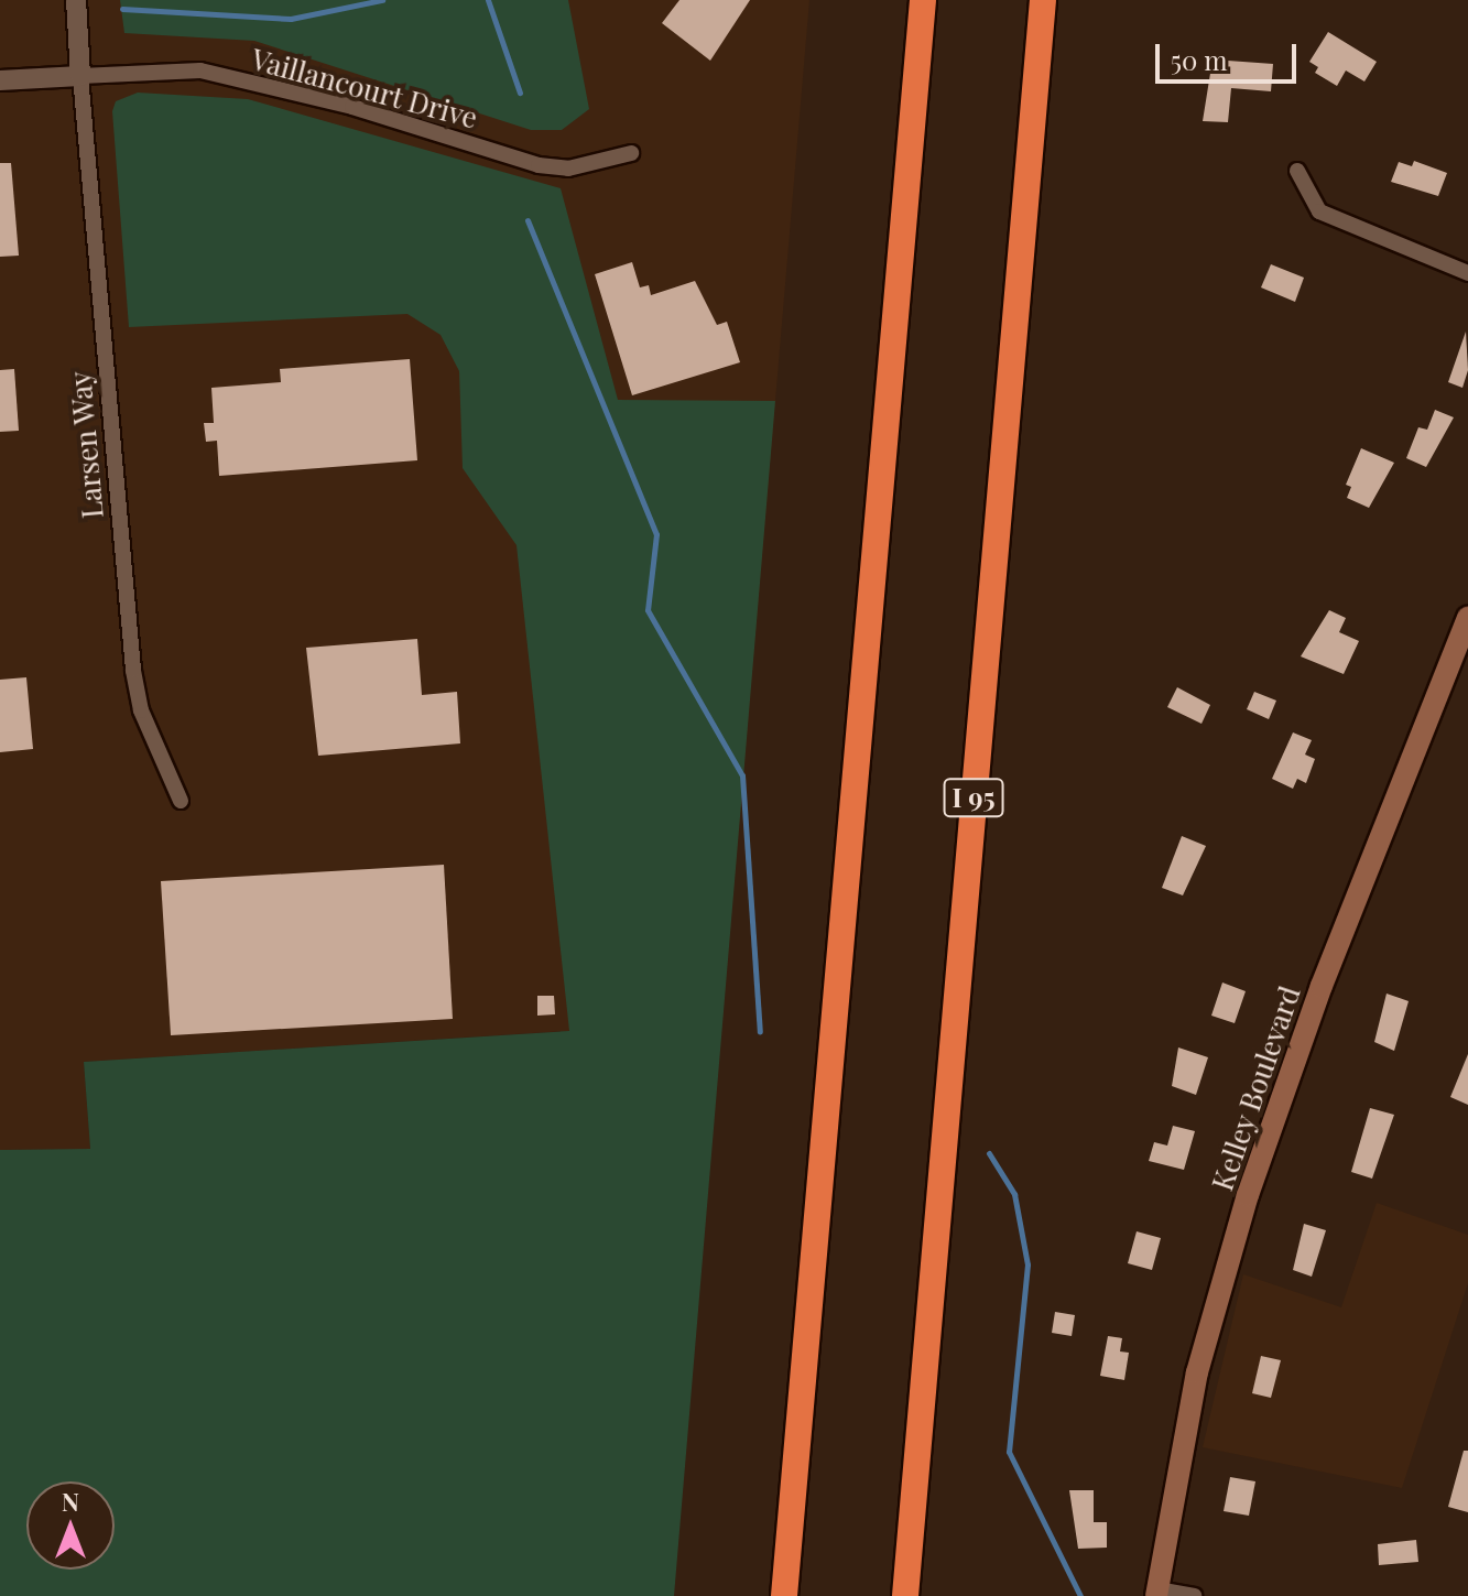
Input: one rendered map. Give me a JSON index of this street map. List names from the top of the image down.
{
  "streets": {
    "highway": ["I 95"],
    "main road": ["Kelley Boulevard"],
    "street": ["Vaillancourt Drive", "Larsen Way"]
  },
  "crossings": [
    ["Vaillancourt Drive", "Larsen Way"]
  ],
  "scale_bar": "50 m",
  "north": "top"
}
